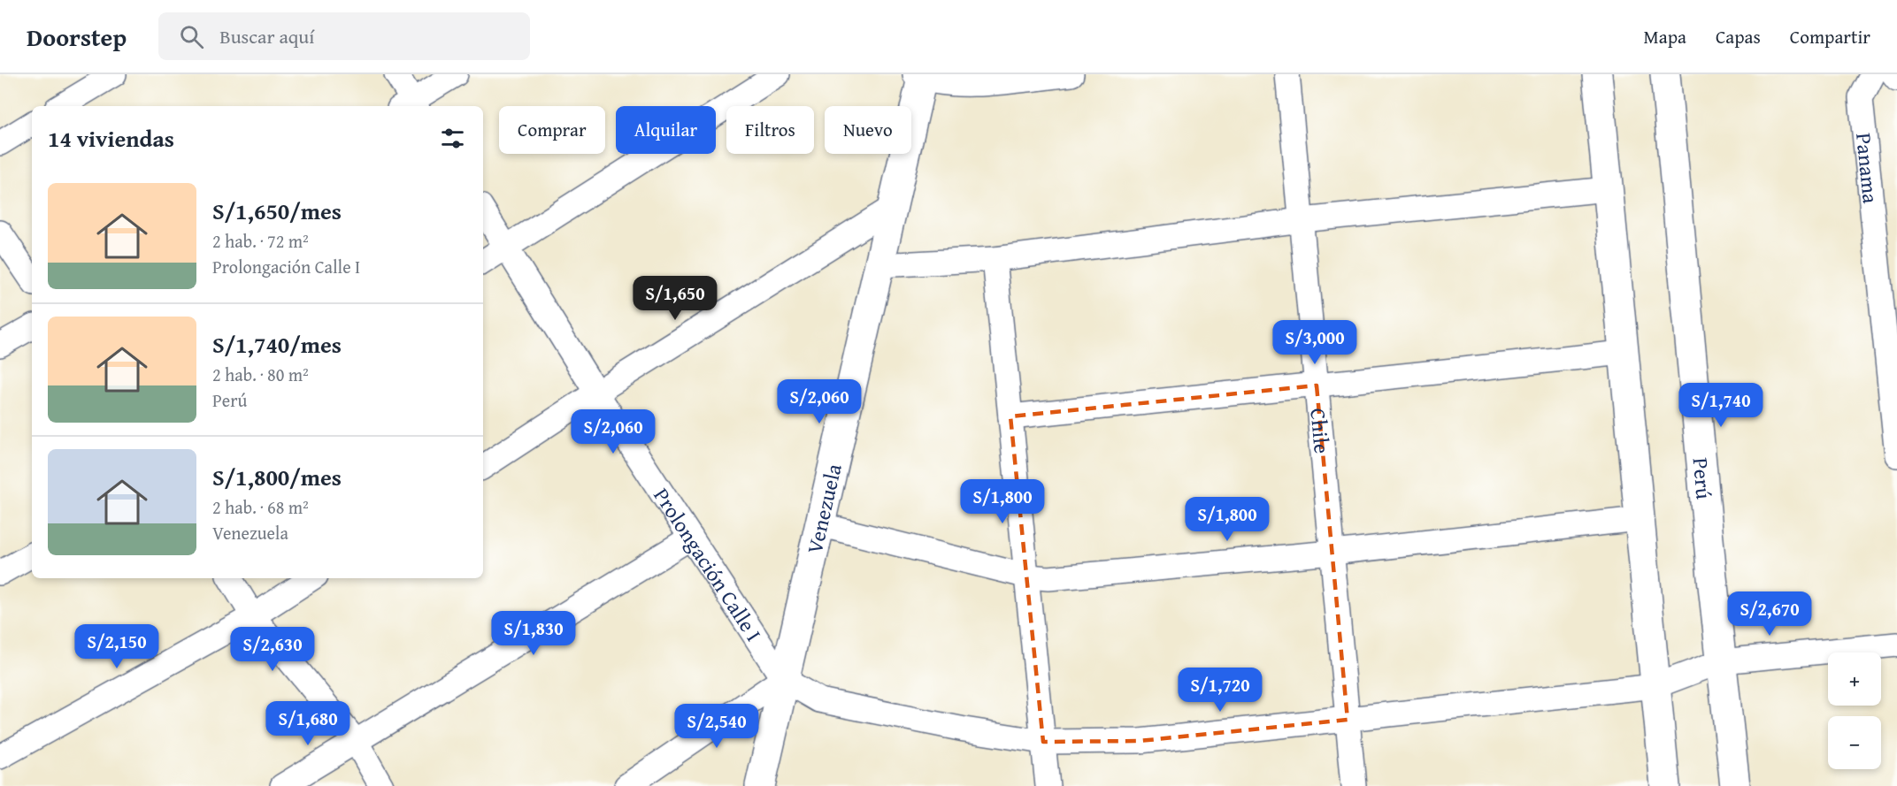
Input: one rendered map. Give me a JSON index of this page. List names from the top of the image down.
{
  "streets": {
    "main road": ["Perú", "Venezuela"],
    "street": ["Panama", "Chile", "Prolongación Calle I"]
  },
  "crossings": [
    ["Venezuela", "Prolongación Calle I"]
  ],
  "page": {
    "header": "Doorstep",
    "search": "Buscar aquí",
    "nav": ["Mapa", "Capas", "Compartir"],
    "chip": [
      "Comprar",
      "Alquilar",
      "Filtros",
      "Nuevo"
    ],
    "heading": "14 viviendas",
    "list": [
      {
        "name": "S/1,650/mes",
        "note": "2 hab. · 72 m² · Prolongación Calle I"
      },
      {
        "name": "S/1,740/mes",
        "note": "2 hab. · 80 m² · Perú"
      },
      {
        "name": "S/1,800/mes",
        "note": "2 hab. · 68 m² · Venezuela"
      }
    ],
    "price": [
      "S/1,650",
      "S/3,000",
      "S/2,060",
      "S/1,740",
      "S/2,060",
      "S/1,800",
      "S/1,800",
      "S/2,670",
      "S/1,830",
      "S/2,150",
      "S/2,630",
      "S/1,720",
      "S/1,680",
      "S/2,540"
    ],
    "map_buttons": ["+", "−"]
  }
}
